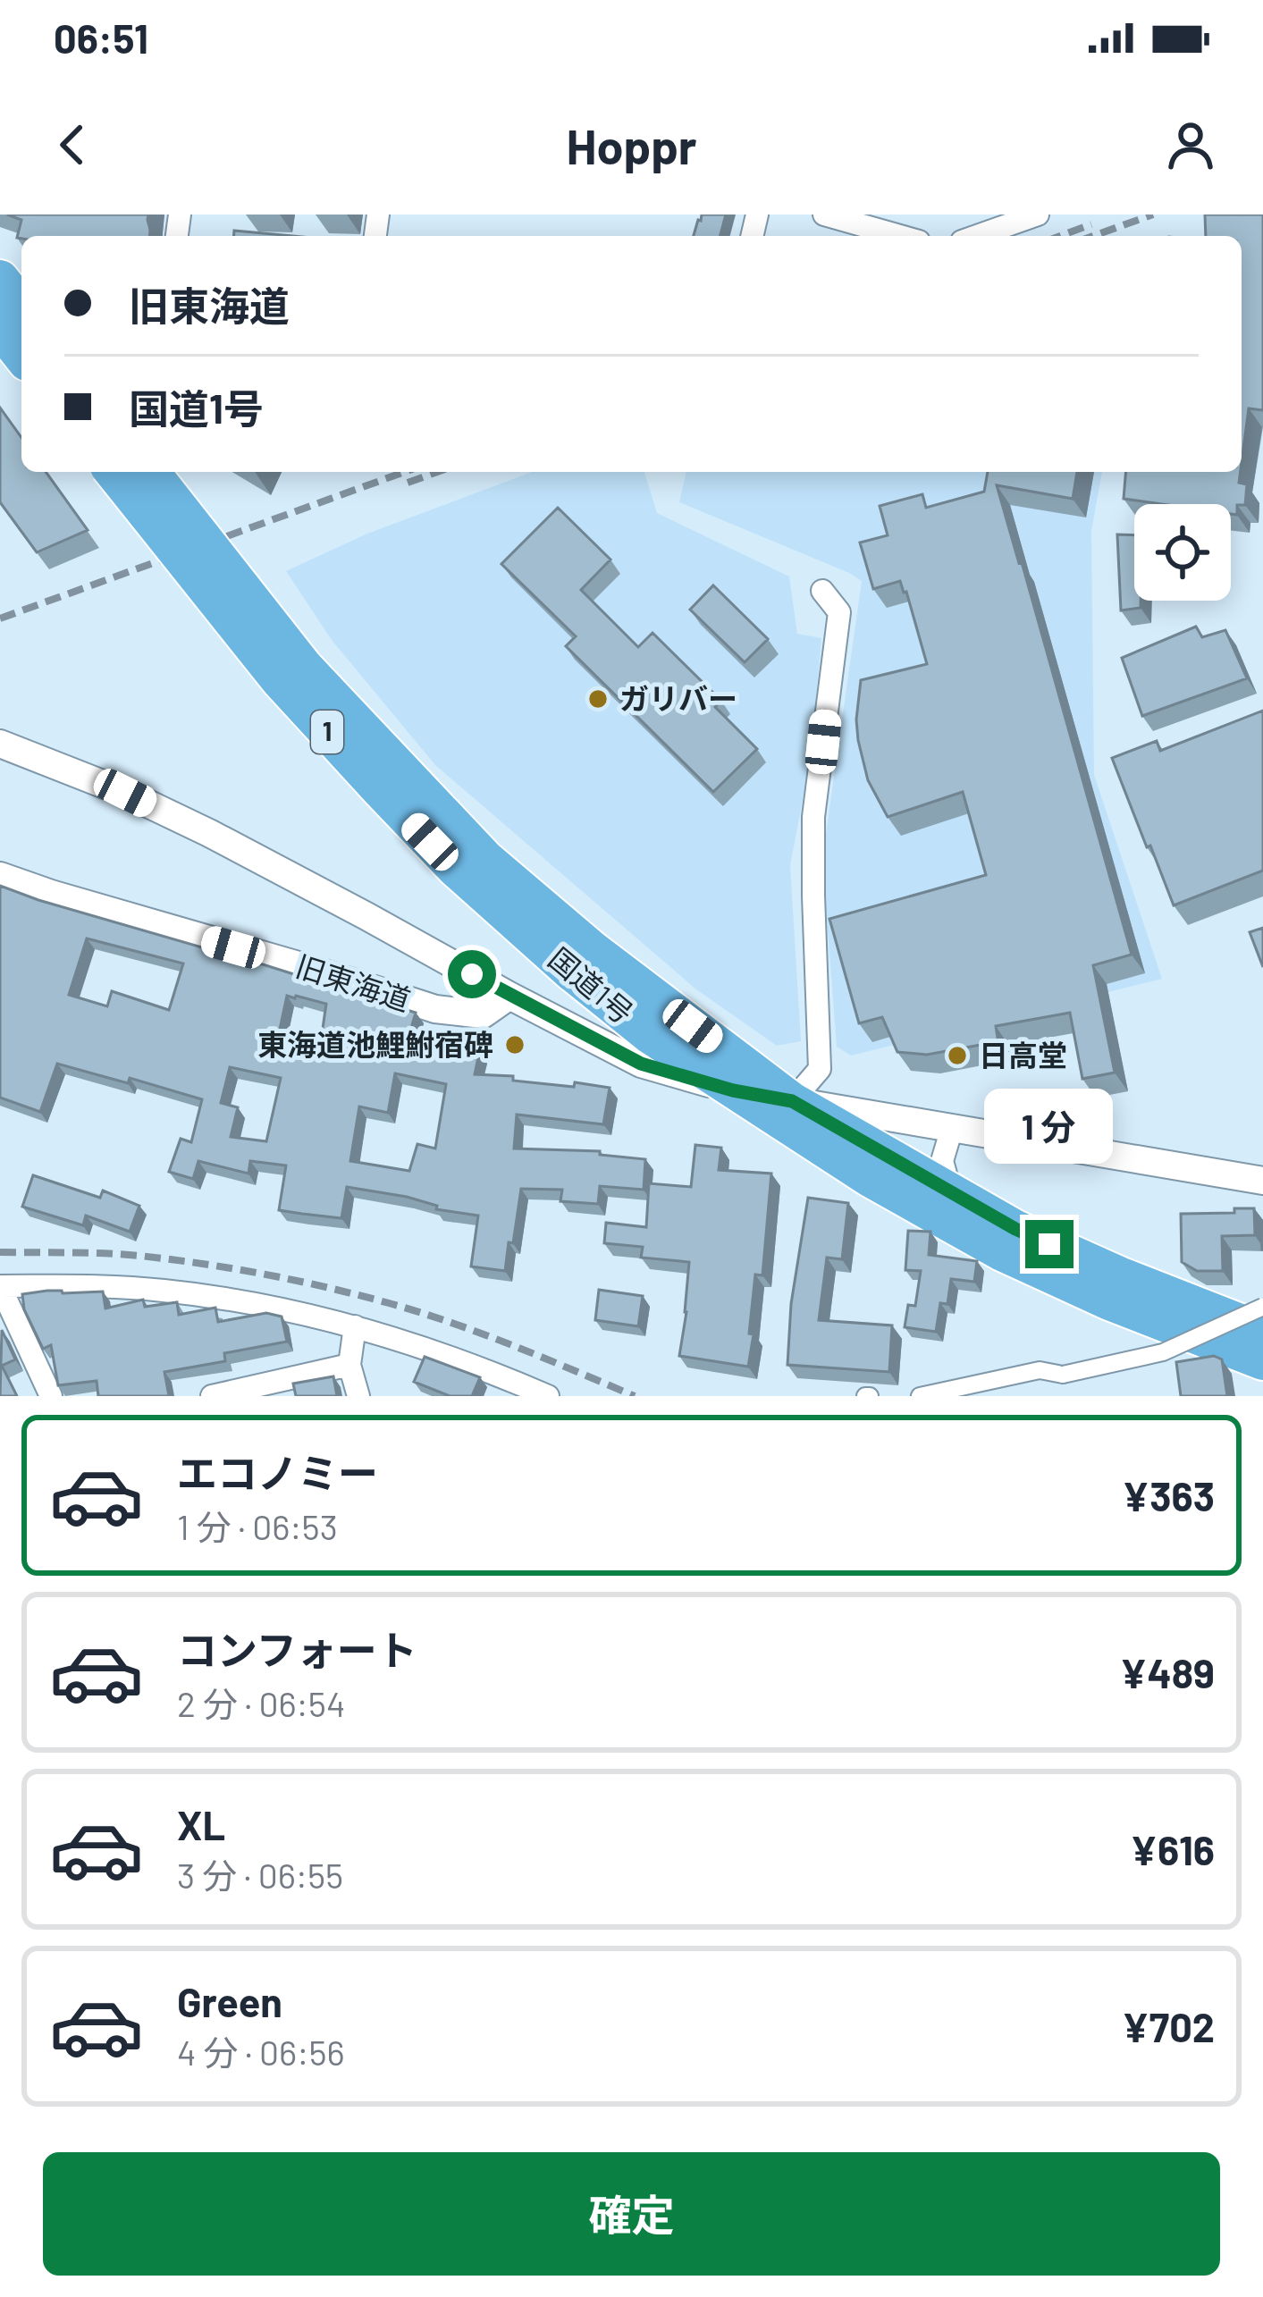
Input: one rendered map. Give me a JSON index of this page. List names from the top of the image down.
{
  "streets": {
    "highway": ["1", "国道1号"],
    "street": ["旧東海道"]
  },
  "places": ["ガリバー", "東海道池鯉鮒宿碑", "日高堂"],
  "page": {
    "status": "06:51",
    "header": "Hoppr",
    "banner": ["旧東海道", "国道1号"],
    "bubble": "1 分",
    "list": [
      {
        "name": "エコノミー",
        "note": "1 分 · 06:53",
        "value": "¥363"
      },
      {
        "name": "コンフォート",
        "note": "2 分 · 06:54",
        "value": "¥489"
      },
      {
        "name": "XL",
        "note": "3 分 · 06:55",
        "value": "¥616"
      },
      {
        "name": "Green",
        "note": "4 分 · 06:56",
        "value": "¥702"
      }
    ],
    "buttons": "確定"
  }
}
